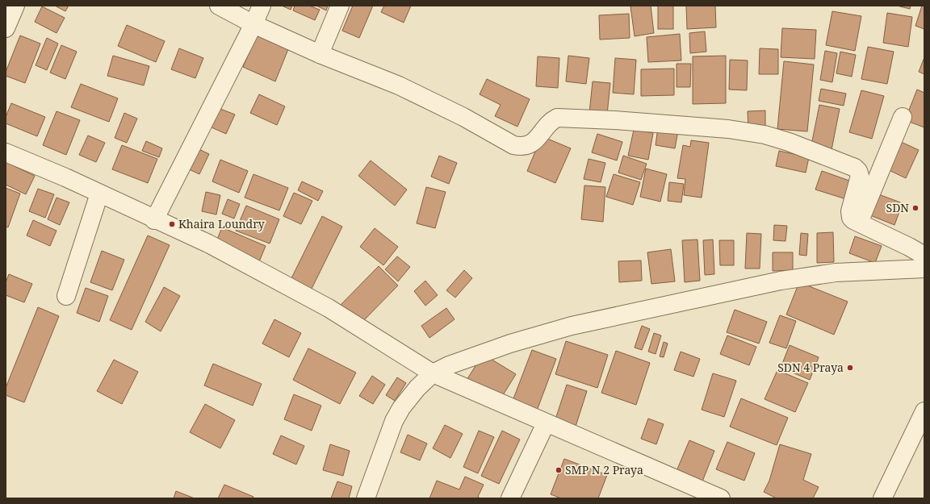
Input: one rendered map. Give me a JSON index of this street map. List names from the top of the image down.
{
  "places": [
    "SDN",
    "Khaira Loundry",
    "SDN 4 Praya",
    "SMP N 2 Praya"
  ]
}
